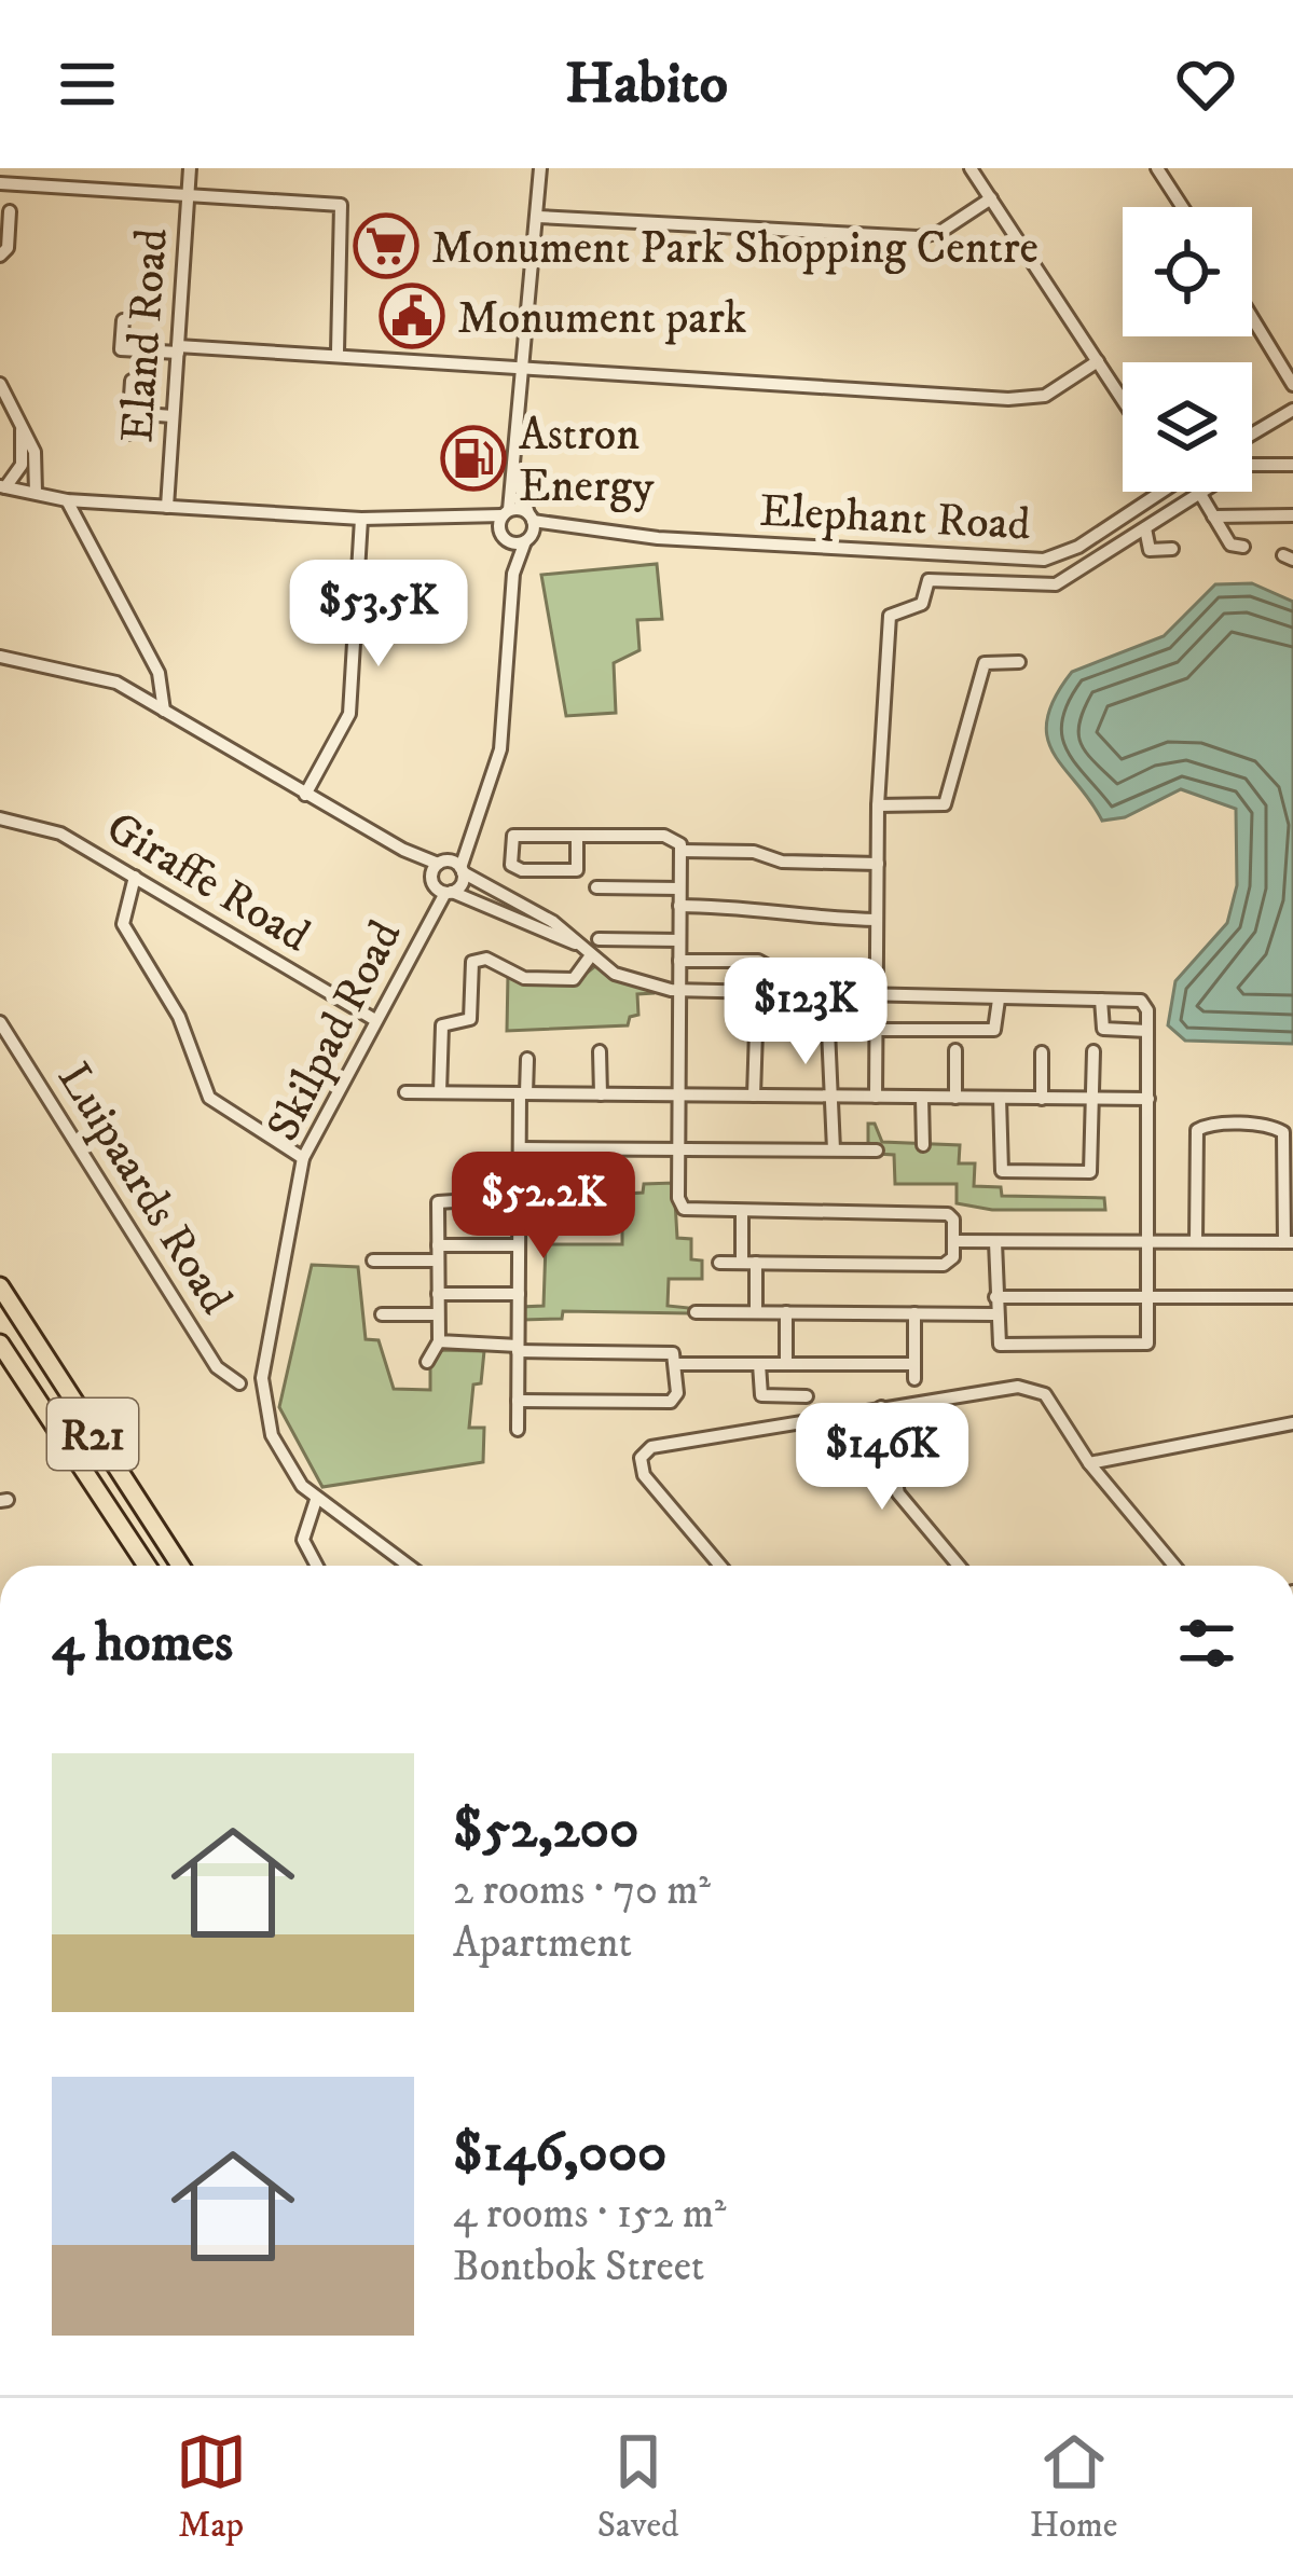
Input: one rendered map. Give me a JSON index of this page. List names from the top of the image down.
{
  "streets": {
    "highway": ["R21"],
    "street": [
      "Eland Road",
      "Elephant Road",
      "Giraffe Road",
      "Skilpad Road",
      "Luipaards Road"
    ]
  },
  "crossings": [
    ["Elephant Road", "Skilpad Road"],
    ["Giraffe Road", "Skilpad Road"]
  ],
  "places": {
    "supermarket": ["Monument Park Shopping Centre"],
    "public building": ["Monument park"],
    "fuel station": ["Astron Energy"]
  },
  "page": {
    "header": "Habito",
    "price": [
      "$53.5K",
      "$123K",
      "$52.2K",
      "$146K"
    ],
    "heading": "4 homes",
    "list": [
      {
        "name": "$52,200",
        "note": "2 rooms · 70 m² · Apartment"
      },
      {
        "name": "$146,000",
        "note": "4 rooms · 152 m² · Bontbok Street"
      }
    ],
    "tabs": ["Map", "Saved", "Home"]
  }
}
